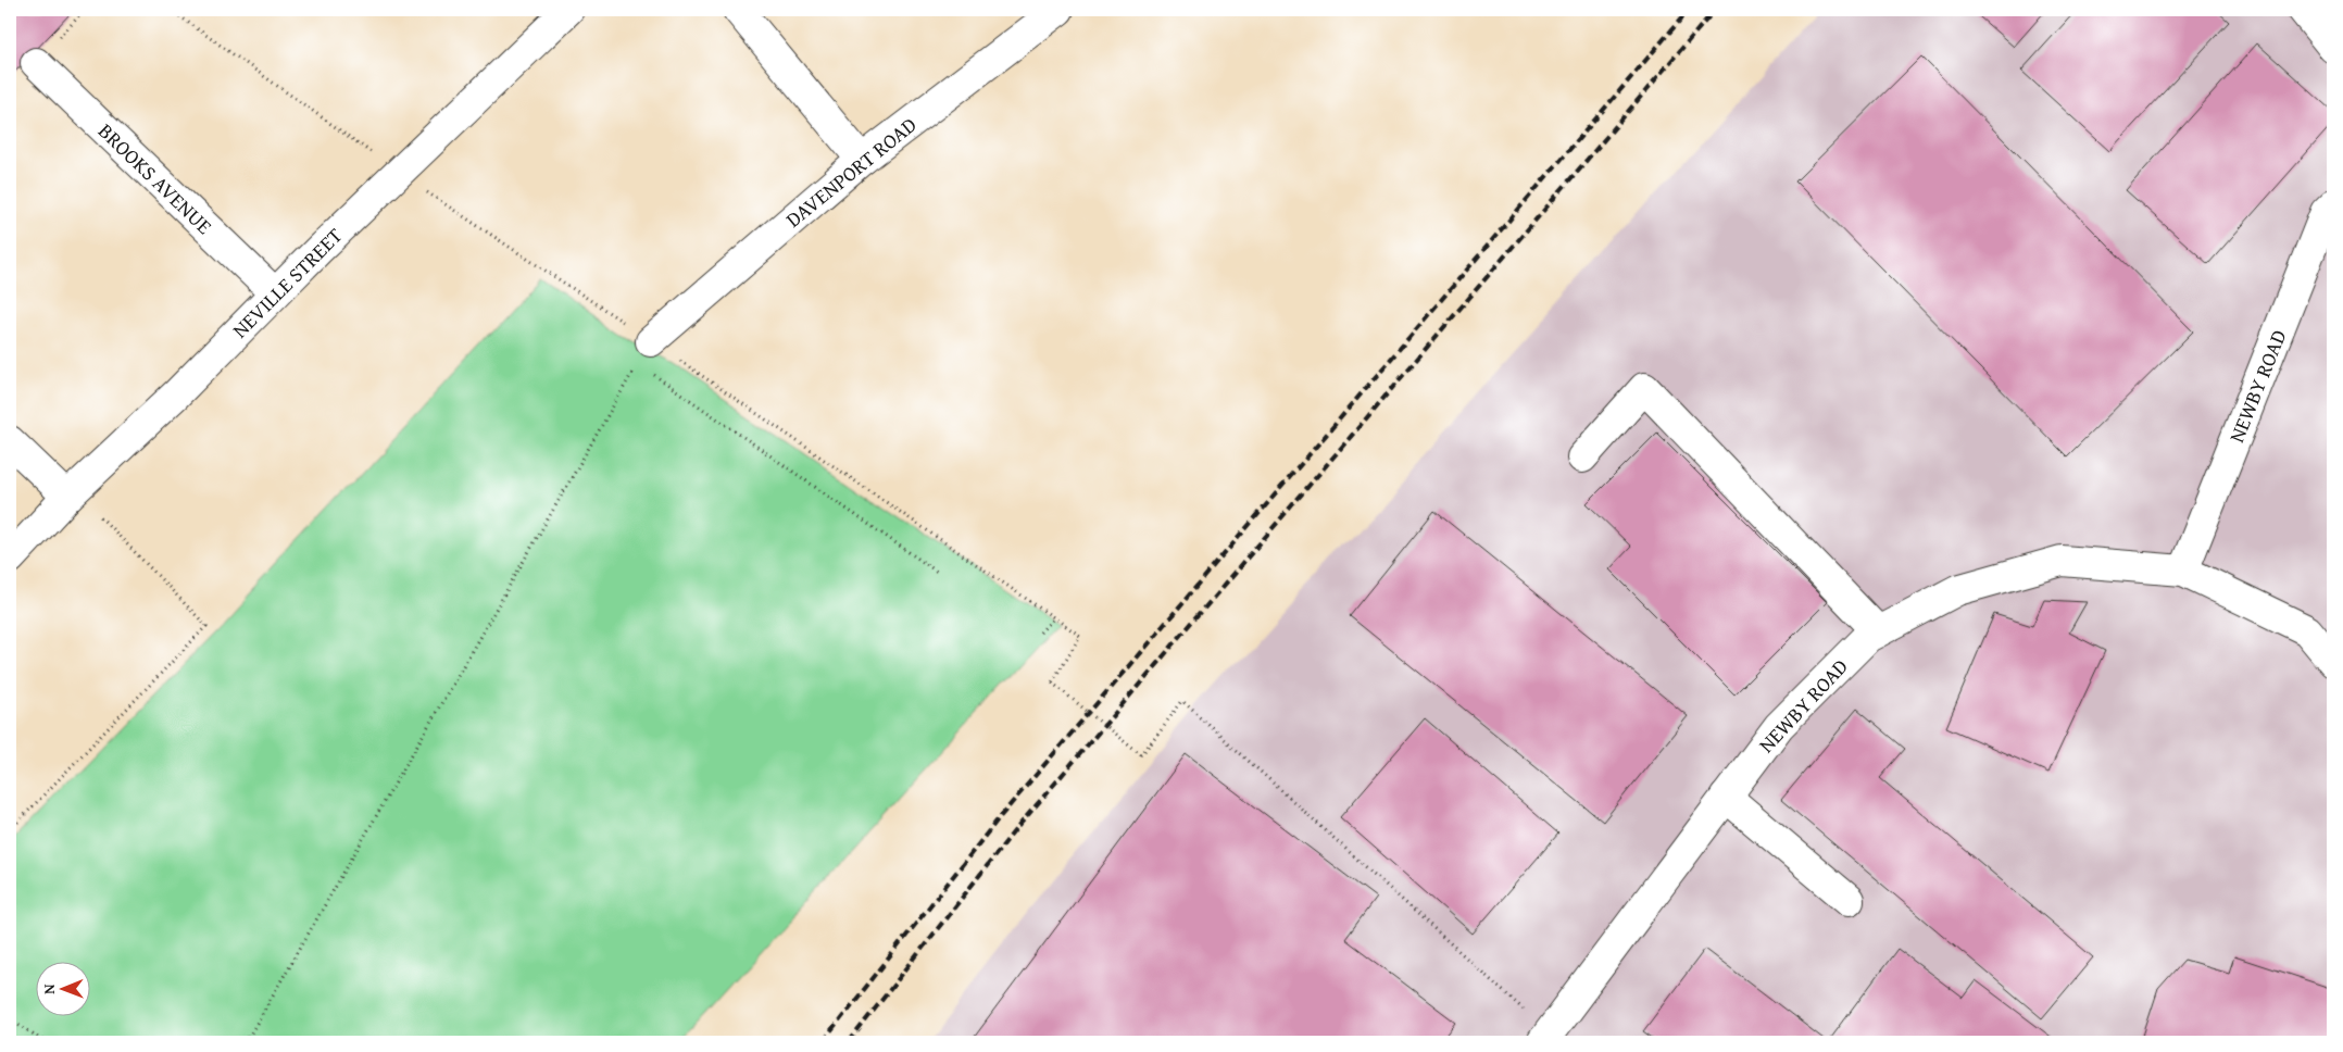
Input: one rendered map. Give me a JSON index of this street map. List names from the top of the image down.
{
  "streets": {
    "street": [
      "DAVENPORT ROAD",
      "BROOKS AVENUE",
      "NEVILLE STREET",
      "NEWBY ROAD"
    ]
  },
  "crossings": [
    ["BROOKS AVENUE", "NEVILLE STREET"]
  ],
  "north": "left"
}
